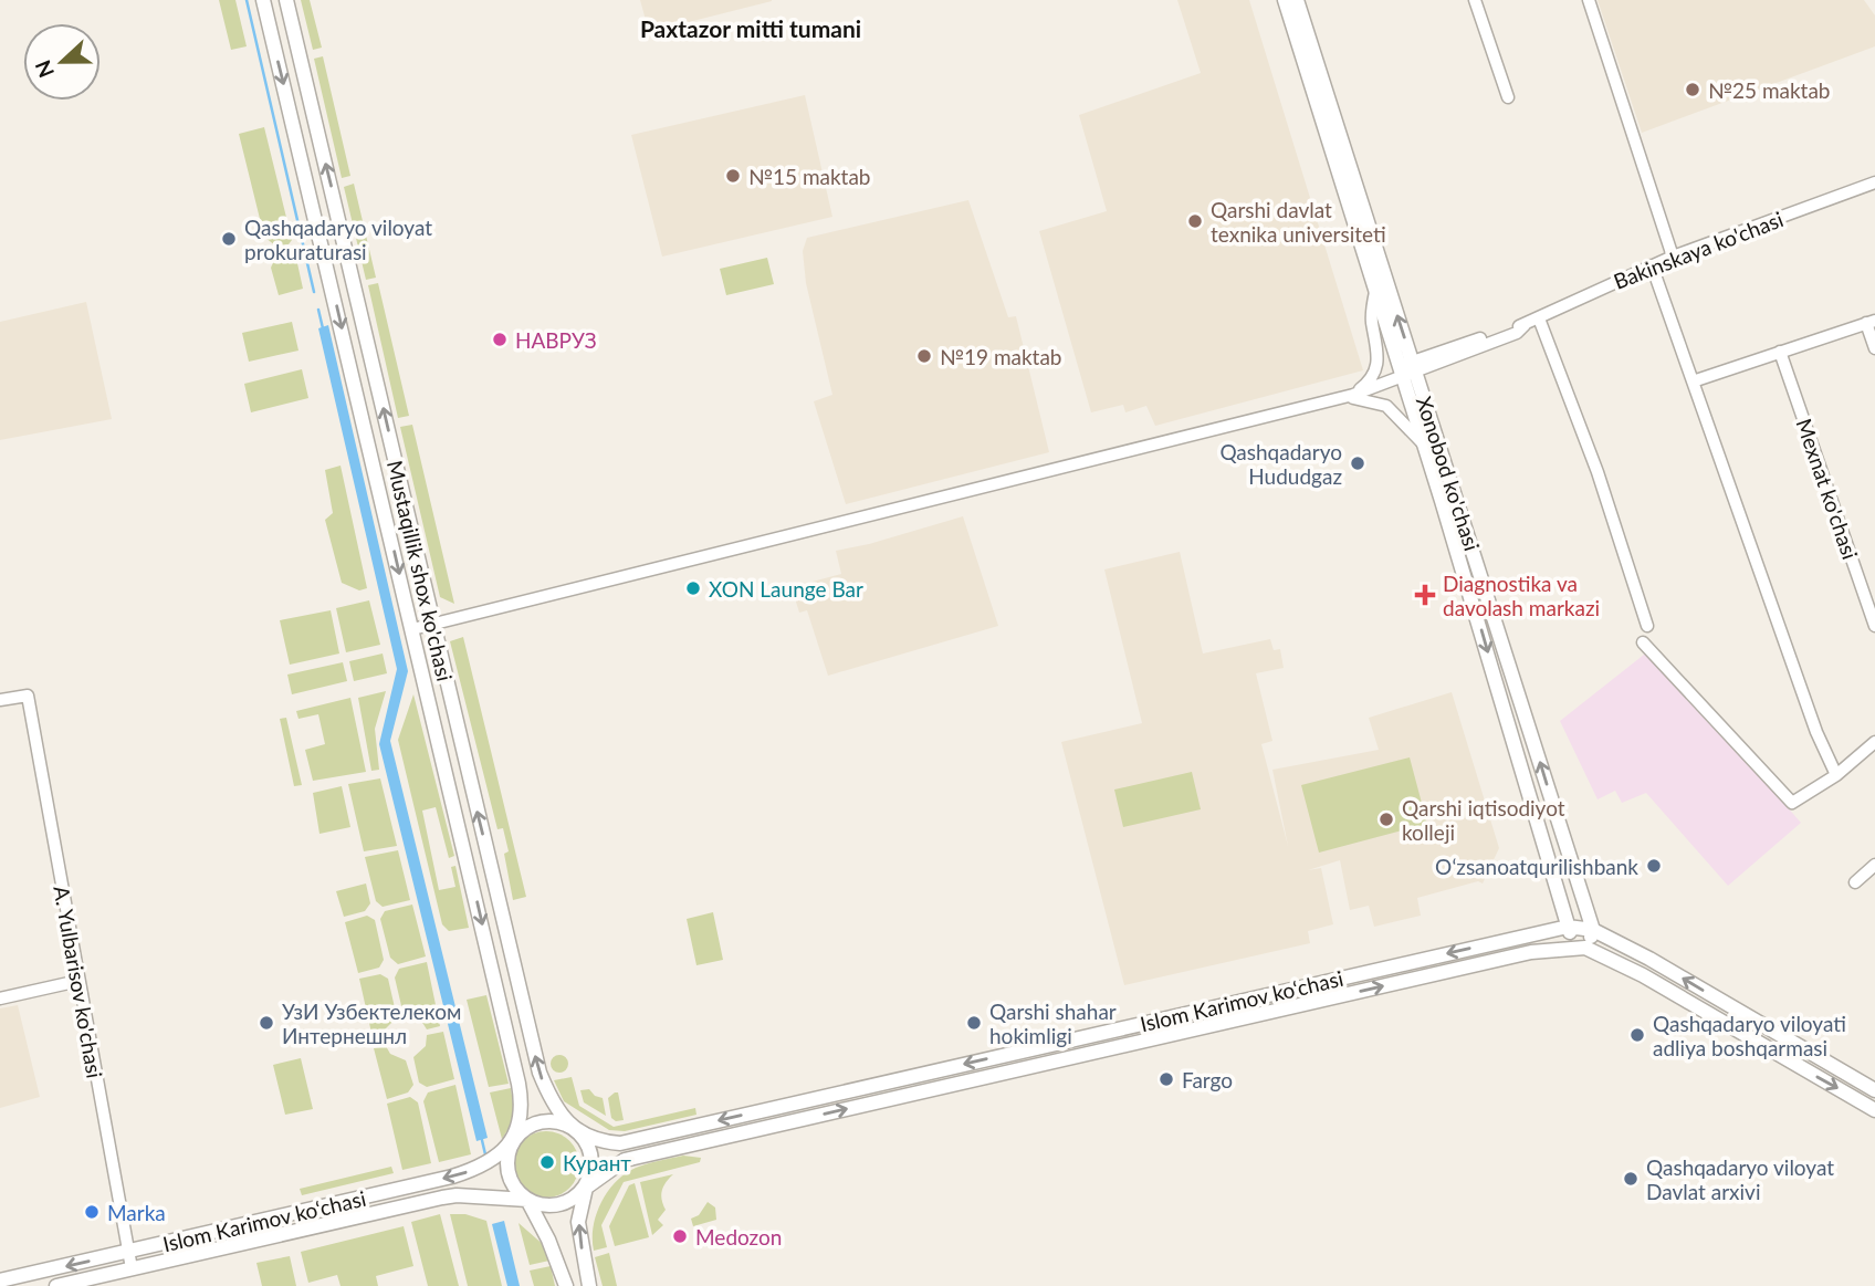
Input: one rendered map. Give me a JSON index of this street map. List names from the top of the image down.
{
  "streets": {
    "main road": ["Xonobod ko'chasi", "Mustaqillik shox ko'chasi", "Islom Karimov ko‘chasi"],
    "street": ["Bakinskaya ko'chasi", "Mexnat ko'chasi", "A. Yulbarisov ko'chasi"]
  },
  "crossings": [
    ["Bakinskaya ko'chasi", "Xonobod ko'chasi"],
    ["Bakinskaya ko'chasi", "Mustaqillik shox ko'chasi"],
    ["Xonobod ko'chasi", "Islom Karimov ko‘chasi"],
    ["Mustaqillik shox ko'chasi", "Islom Karimov ko‘chasi"],
    ["A. Yulbarisov ko'chasi", "Islom Karimov ko‘chasi"]
  ],
  "districts": ["Paxtazor mitti tumani"],
  "places": {
    "other": [
      "№25 maktab",
      "№15 maktab",
      "Qarshi davlat texnika universiteti",
      "Qashqadaryo viloyat prokuraturasi",
      "НАВРУЗ",
      "№19 maktab",
      "Qashqadaryo Hududgaz",
      "XON Launge Bar",
      "Qarshi iqtisodiyot kolleji",
      "Oʻzsanoatqurilishbank",
      "УзИ Узбектелеком Интернешнл",
      "Qarshi shahar hokimligi",
      "Qashqadaryo viloyati adliya boshqarmasi",
      "Fargo",
      "Курант",
      "Qashqadaryo viloyat Davlat arxivi",
      "Marka",
      "Medozon"
    ],
    "health": ["Diagnostika va davolash markazi"]
  },
  "north": "left"
}
